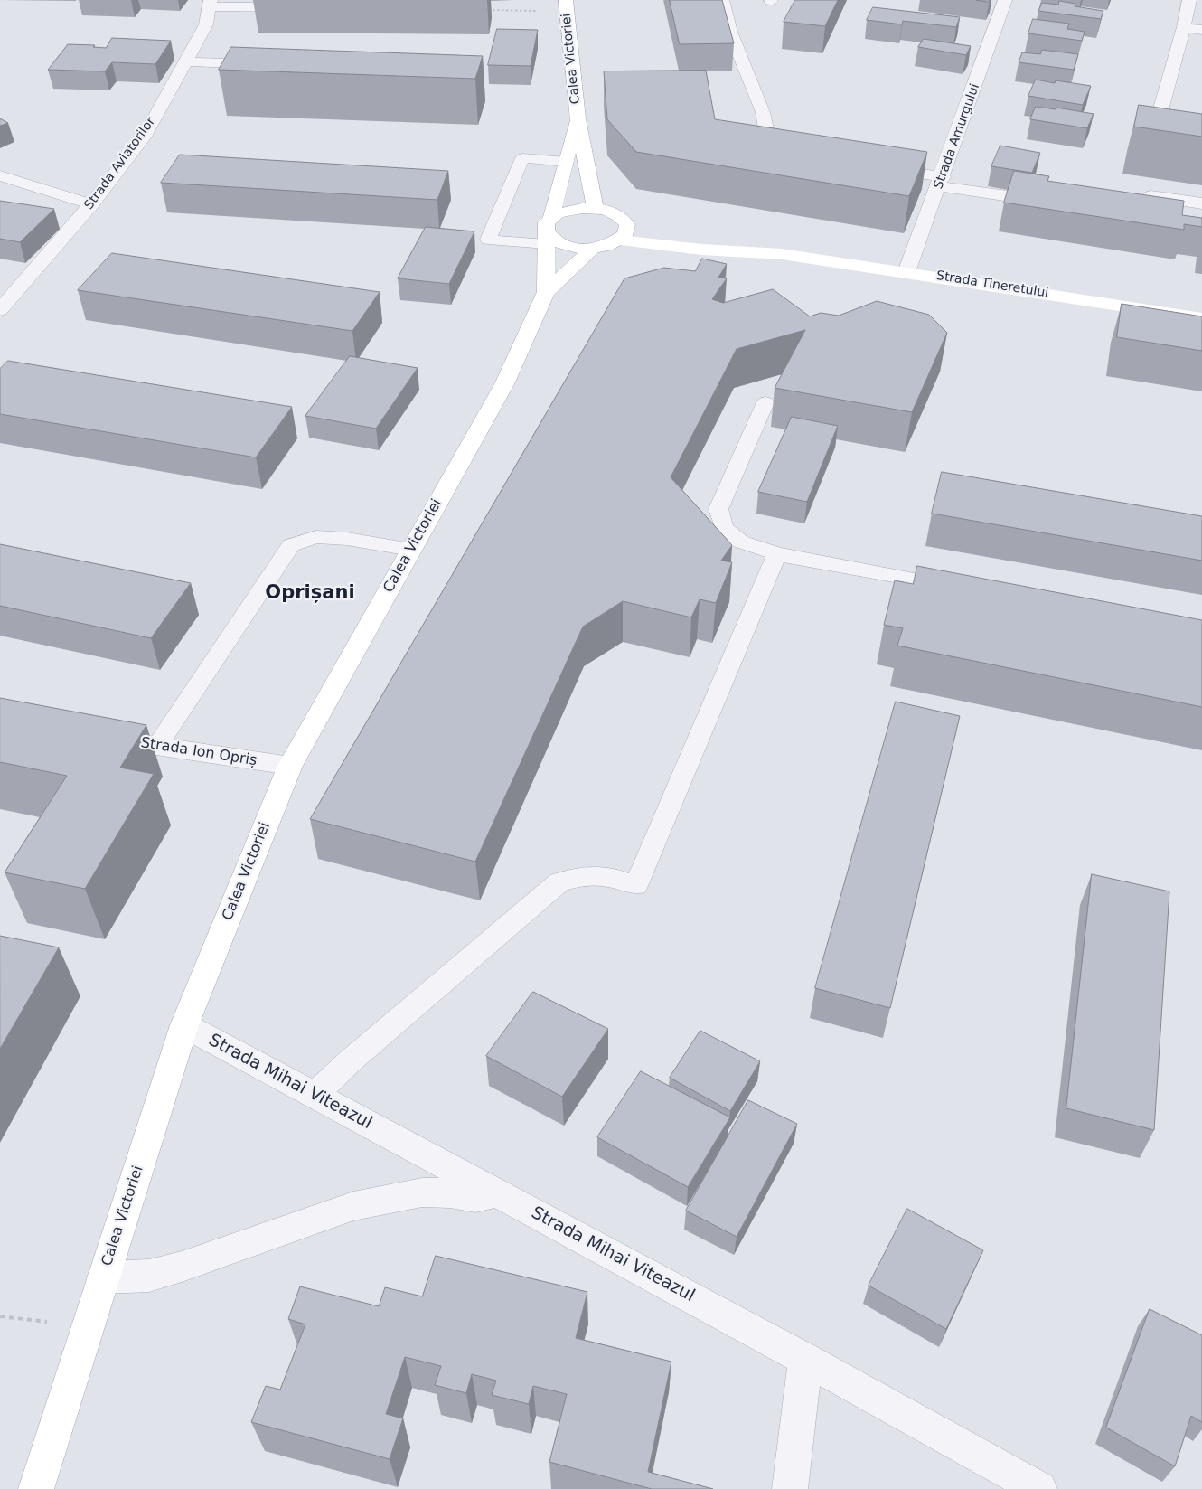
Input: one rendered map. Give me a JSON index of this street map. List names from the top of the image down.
{
  "streets": {
    "main road": ["Calea Victoriei", "Strada Tineretului"],
    "street": [
      "Strada Amurgului",
      "Strada Aviatorilor",
      "Strada Ion Opriș",
      "Strada Mihai Viteazul"
    ]
  },
  "crossings": [
    ["Calea Victoriei", "Strada Tineretului"],
    ["Calea Victoriei", "Strada Ion Opriș"],
    ["Calea Victoriei", "Strada Mihai Viteazul"],
    ["Strada Amurgului", "Strada Tineretului"]
  ],
  "districts": ["Oprișani"]
}
